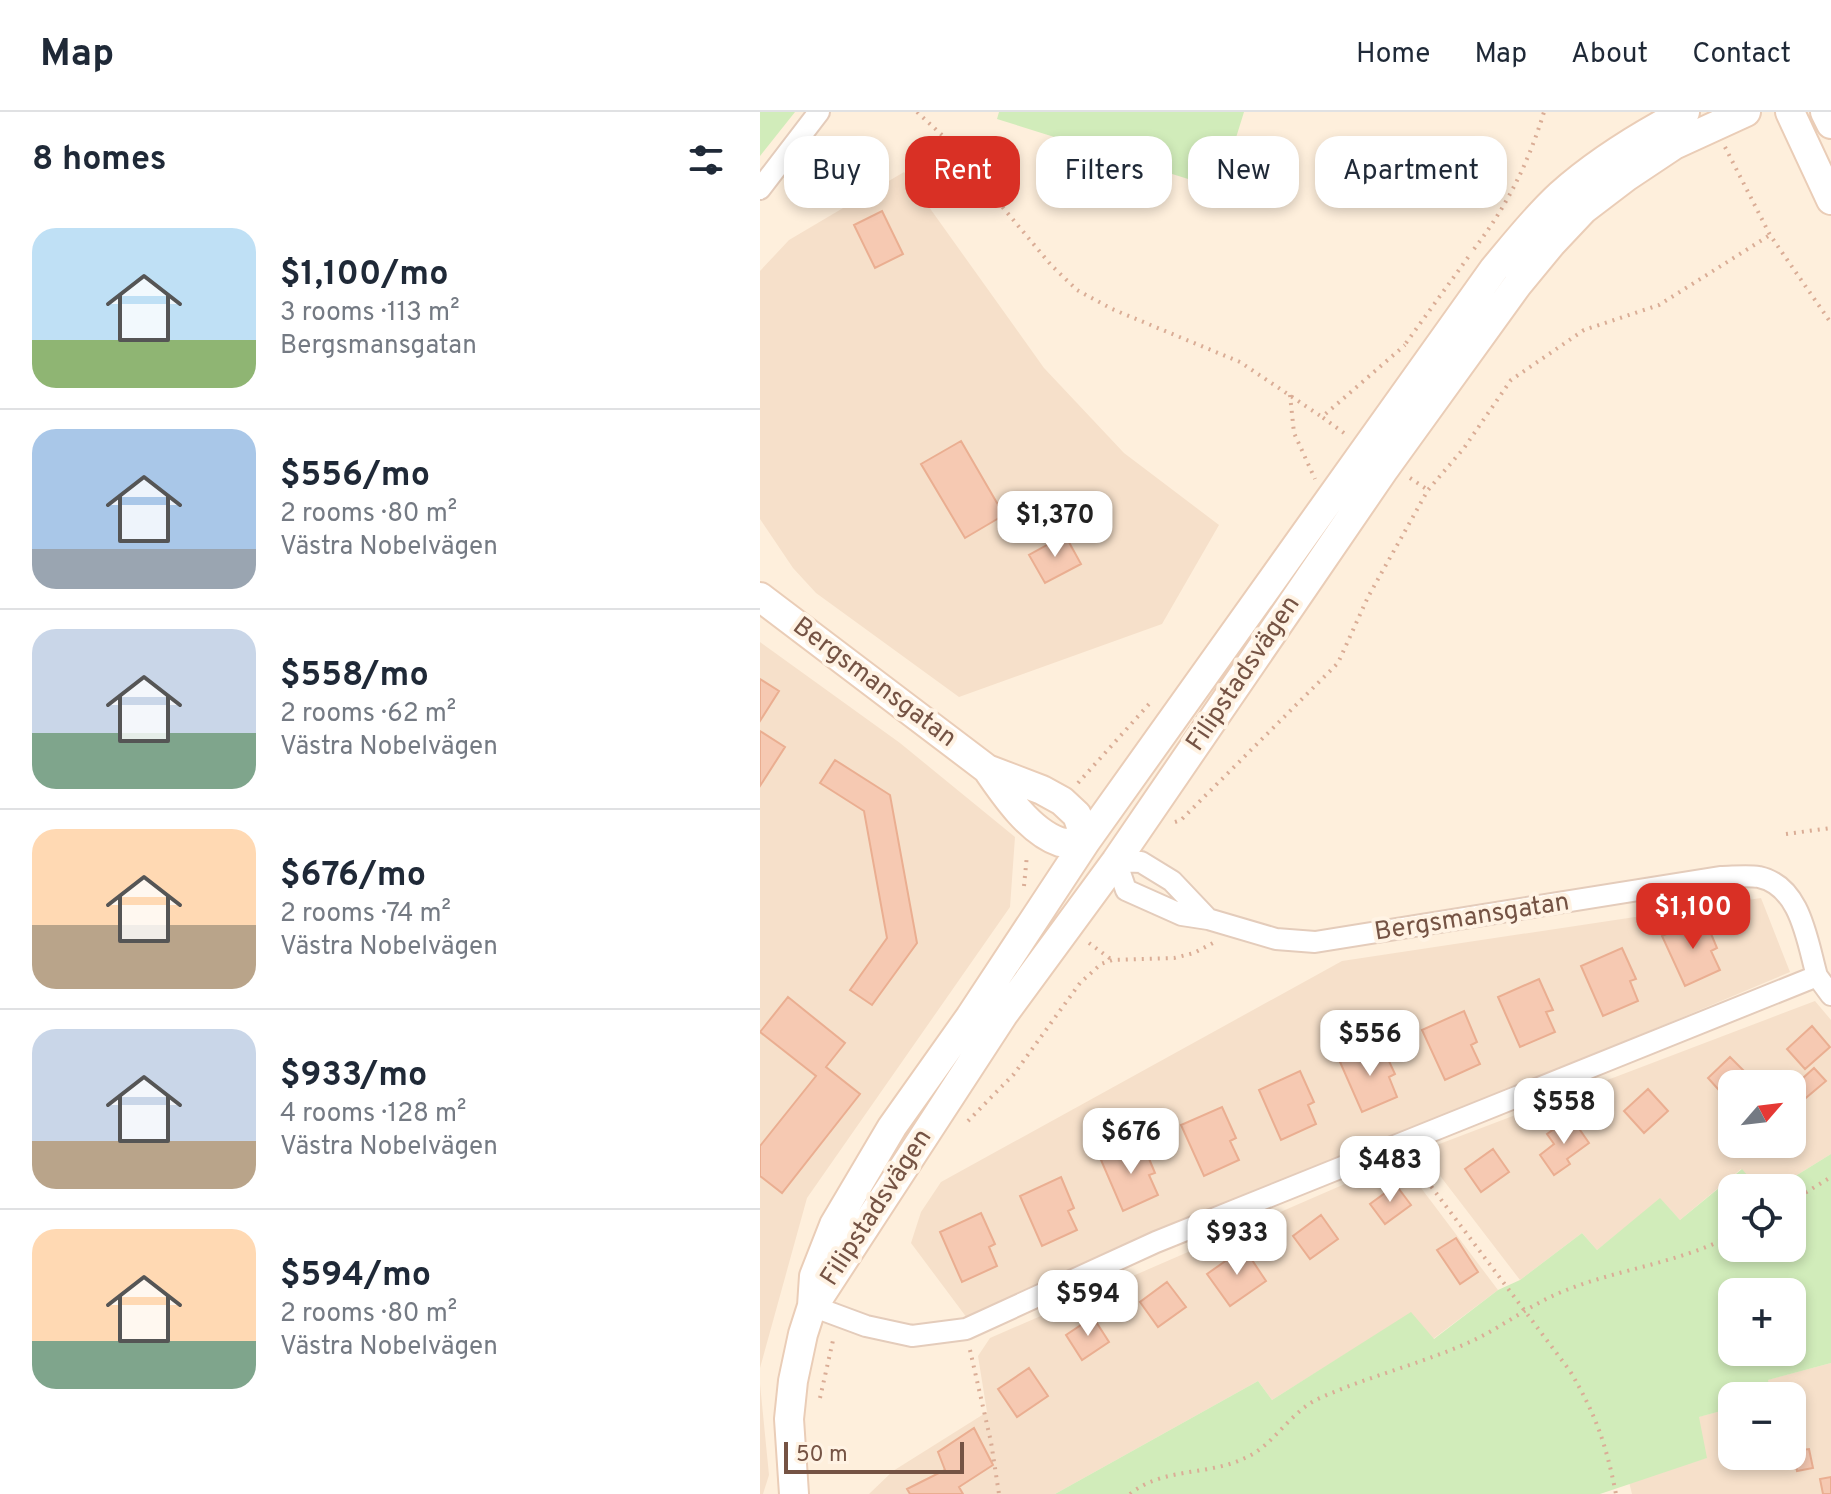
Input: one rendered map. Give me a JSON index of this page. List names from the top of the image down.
{
  "streets": {
    "street": ["Filipstadsvägen", "Bergsmansgatan"]
  },
  "crossings": [
    ["Filipstadsvägen", "Bergsmansgatan"]
  ],
  "scale_bar": "50 m",
  "north": "top right",
  "page": {
    "header": "Map",
    "nav": [
      "Home",
      "Map",
      "About",
      "Contact"
    ],
    "heading": "8 homes",
    "chip": [
      "Buy",
      "Rent",
      "Filters",
      "New",
      "Apartment"
    ],
    "list": [
      {
        "name": "$1,100/mo",
        "note": "3 rooms · 113 m² · Bergsmansgatan"
      },
      {
        "name": "$556/mo",
        "note": "2 rooms · 80 m² · Västra Nobelvägen"
      },
      {
        "name": "$558/mo",
        "note": "2 rooms · 62 m² · Västra Nobelvägen"
      },
      {
        "name": "$676/mo",
        "note": "2 rooms · 74 m² · Västra Nobelvägen"
      },
      {
        "name": "$933/mo",
        "note": "4 rooms · 128 m² · Västra Nobelvägen"
      },
      {
        "name": "$594/mo",
        "note": "2 rooms · 80 m² · Västra Nobelvägen"
      }
    ],
    "price": [
      "$1,370",
      "$1,100",
      "$556",
      "$558",
      "$676",
      "$483",
      "$933",
      "$594"
    ],
    "map_buttons": ["+", "−"],
    "scale": "50 m"
  }
}
